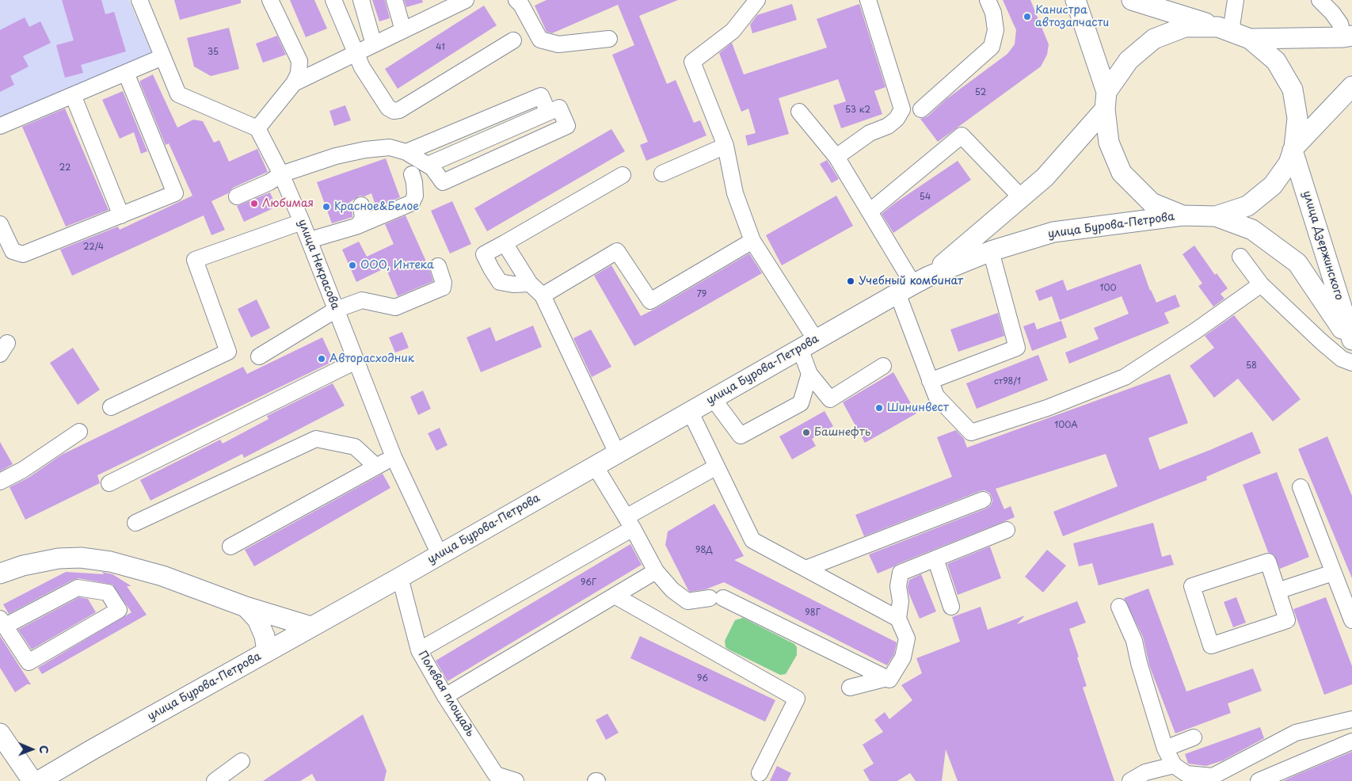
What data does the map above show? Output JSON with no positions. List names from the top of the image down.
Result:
{
  "streets": {
    "main road": ["улица Бурова-Петрова", "улица Дзержинского"],
    "street": ["улица Некрасова", "Полевая площадь"]
  },
  "crossings": [
    ["улица Бурова-Петрова", "улица Некрасова"],
    ["улица Бурова-Петрова", "Полевая площадь"]
  ],
  "places": [
    "Канистра автозапчасти",
    "Любимая",
    "Красное&Белое",
    "ООО, Интека",
    "Учебный комбинат",
    "Авторасходник",
    "Шининвест",
    "Башнефть"
  ],
  "house_numbers": [
    "41",
    "35",
    "52",
    "53 к2",
    "22",
    "54",
    "22/4",
    "100",
    "79",
    "58",
    "ст98/1",
    "100А",
    "98Д",
    "96Г",
    "98Г",
    "96"
  ],
  "north": "right"
}
